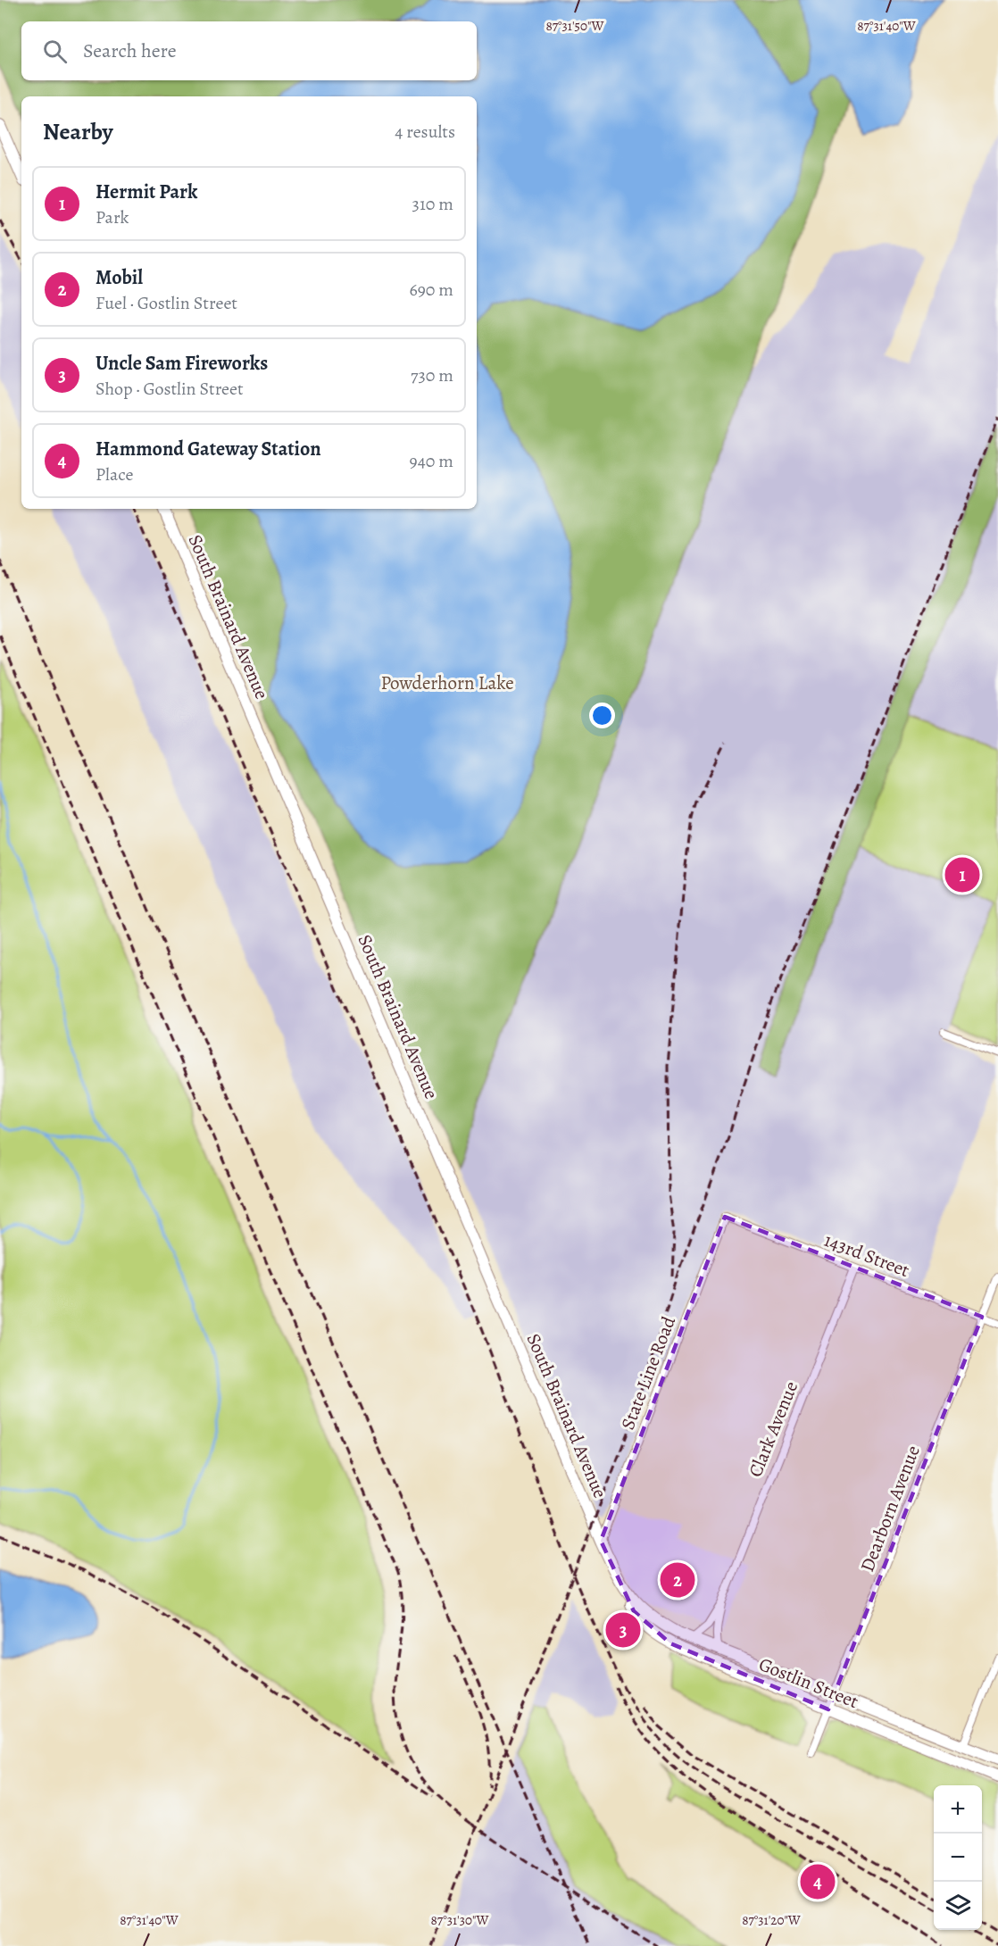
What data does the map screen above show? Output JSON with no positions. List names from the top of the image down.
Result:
{
  "streets": {
    "main road": ["South Brainard Avenue", "Gostlin Street"],
    "street": [
      "143rd Street",
      "State Line Road",
      "Clark Avenue",
      "Dearborn Avenue"
    ]
  },
  "crossings": [
    ["South Brainard Avenue", "State Line Road"],
    ["South Brainard Avenue", "Gostlin Street"],
    ["143rd Street", "State Line Road"],
    ["143rd Street", "Clark Avenue"],
    ["143rd Street", "Dearborn Avenue"],
    ["State Line Road", "Gostlin Street"],
    ["Clark Avenue", "Gostlin Street"],
    ["Dearborn Avenue", "Gostlin Street"]
  ],
  "parks": ["Powderhorn Lake"],
  "page": {
    "search": "Search here",
    "heading": ["Nearby", "4 results"],
    "list": [
      {
        "mark": "1",
        "name": "Hermit Park",
        "note": "Park",
        "value": "310 m"
      },
      {
        "mark": "2",
        "name": "Mobil",
        "note": "Fuel · Gostlin Street",
        "value": "690 m"
      },
      {
        "mark": "3",
        "name": "Uncle Sam Fireworks",
        "note": "Shop · Gostlin Street",
        "value": "730 m"
      },
      {
        "mark": "4",
        "name": "Hammond Gateway Station",
        "note": "Place",
        "value": "940 m"
      }
    ],
    "pins": [
      "1",
      "2",
      "3",
      "4"
    ],
    "map_buttons": ["+", "−"]
  },
  "coordinates": [
    "87°31'50\"W",
    "87°31'40\"W",
    "87°31'30\"W",
    "87°31'20\"W"
  ]
}
